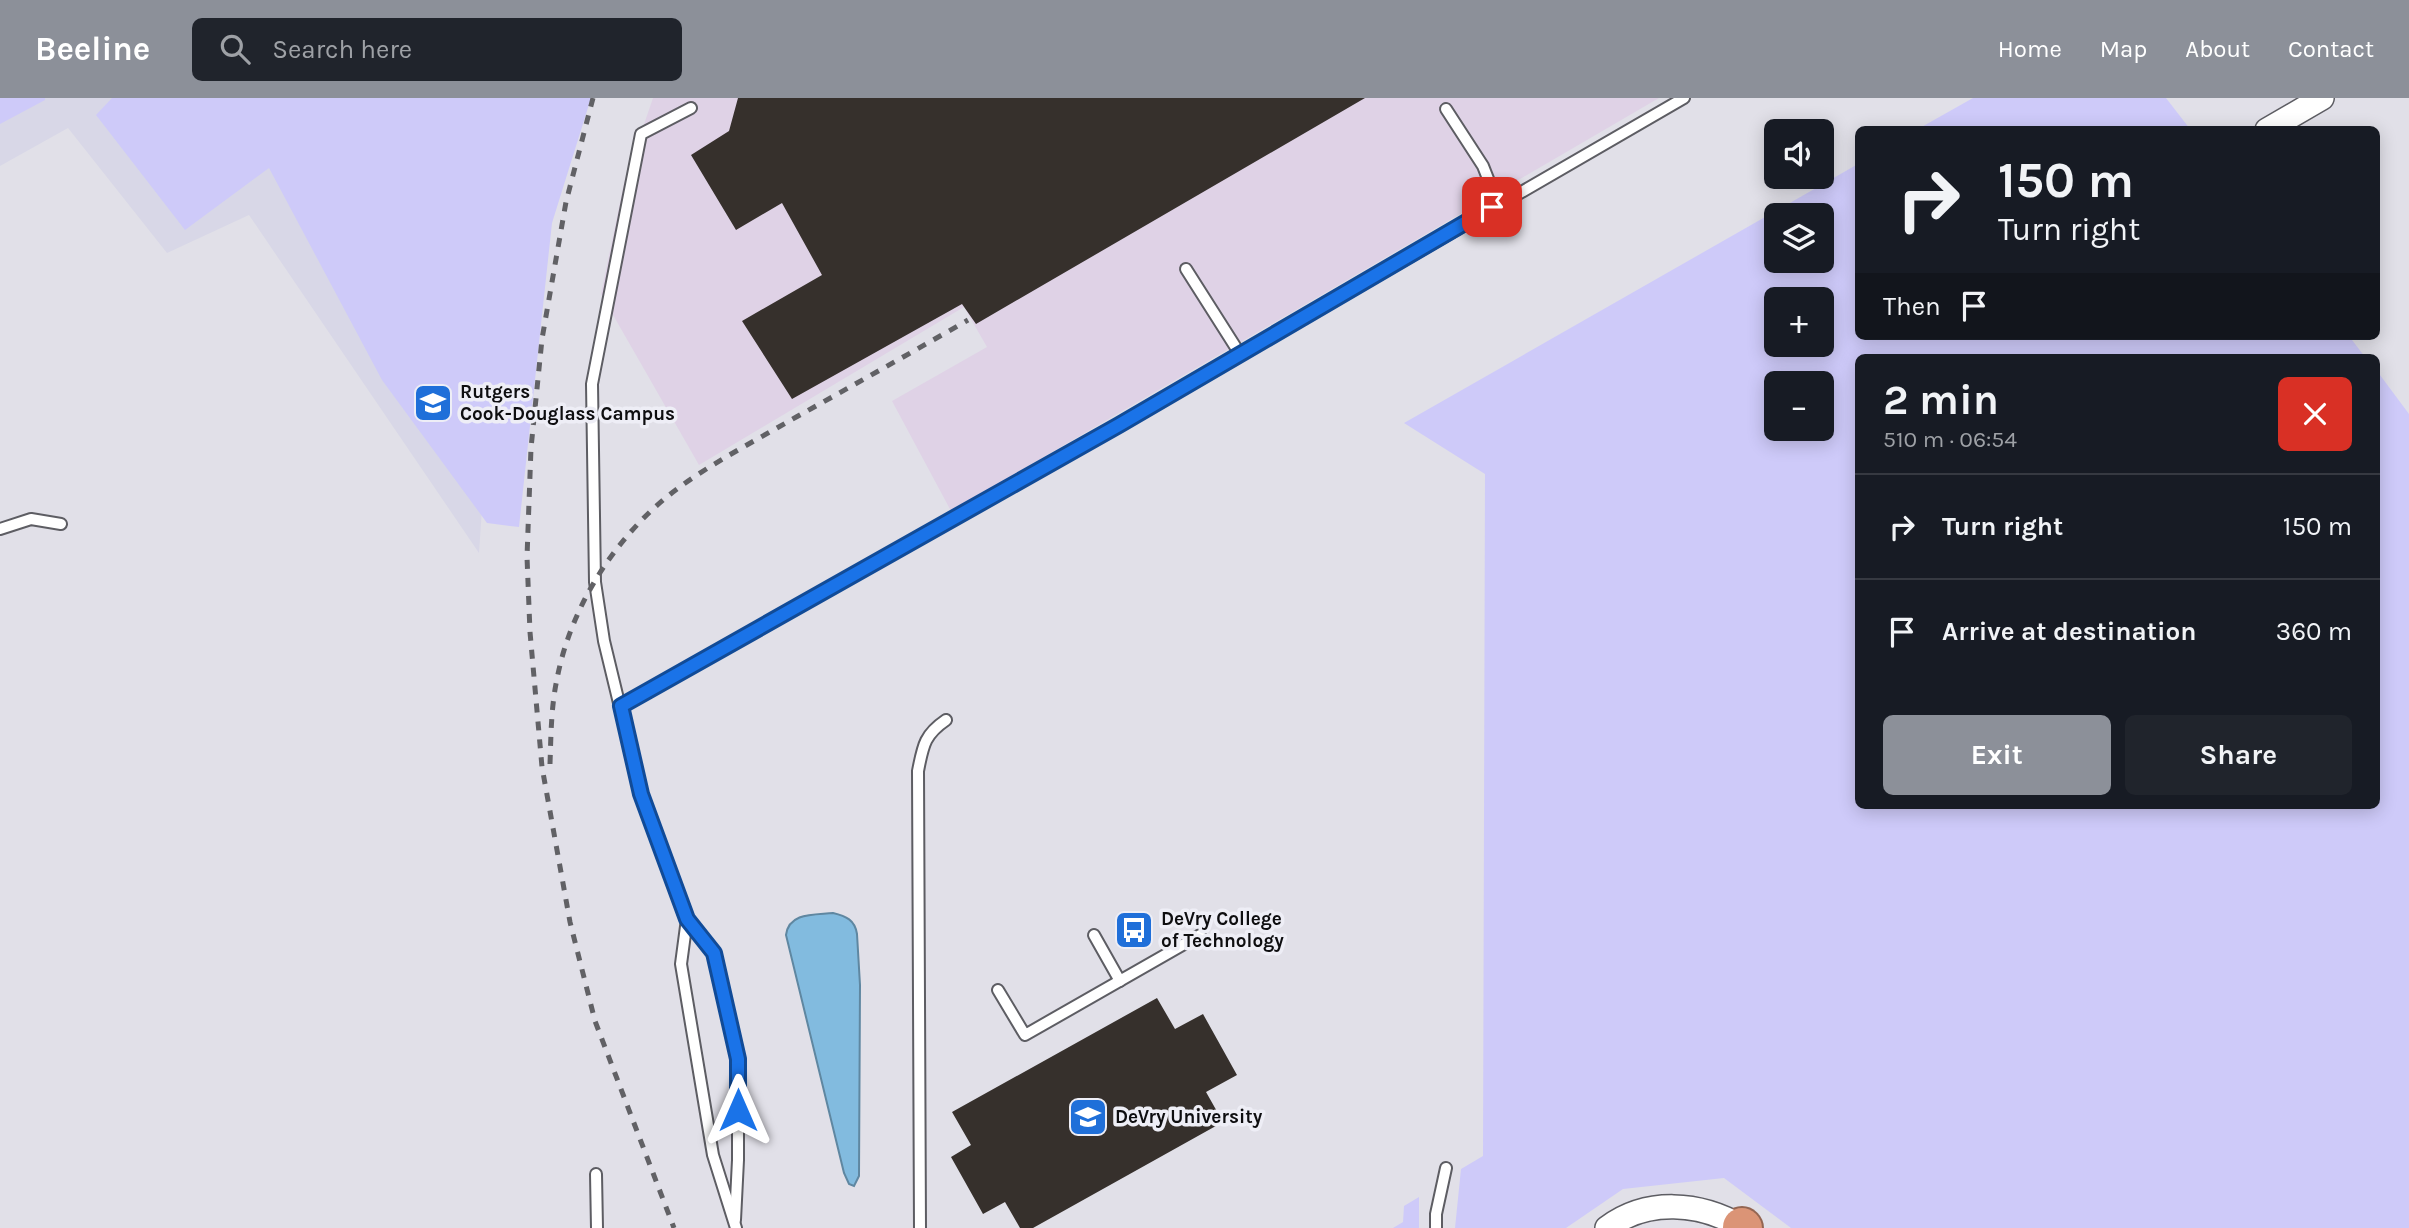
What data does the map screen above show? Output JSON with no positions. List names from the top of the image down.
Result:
{
  "places": {
    "school or university": ["Rutgers Cook-Douglass Campus", "DeVry University"],
    "bus stop": ["DeVry College of Technology"]
  },
  "page": {
    "header": "Beeline",
    "search": "Search here",
    "nav": [
      "Home",
      "Map",
      "About",
      "Contact"
    ],
    "map_buttons": ["+", "−"],
    "turn": ["150 m", "Turn right"],
    "then": "Then",
    "heading": ["2 min", "510 m · 06:54"],
    "list": [
      {
        "name": "Turn right",
        "value": "150 m"
      },
      {
        "name": "Arrive at destination",
        "value": "360 m"
      }
    ],
    "buttons": ["Exit", "Share"]
  }
}
